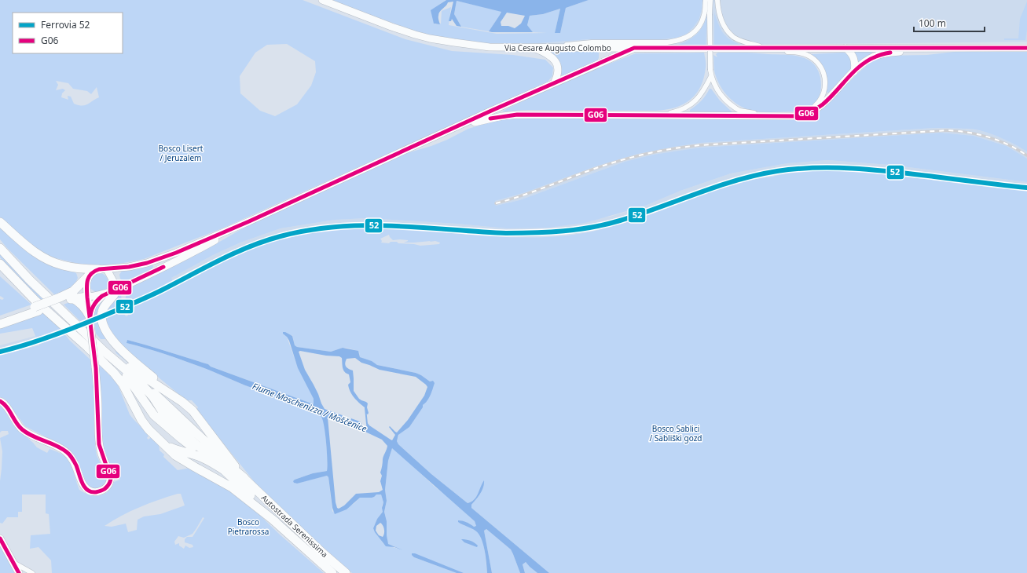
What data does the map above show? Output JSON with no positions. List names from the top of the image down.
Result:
{
  "streets": {
    "highway": ["Autostrada Serenissima"],
    "main road": ["Via Cesare Augusto Colombo"]
  },
  "water": ["Fiume Moschenizza / Moščenice"],
  "parks": ["Bosco Lisert / Jeruzalem", "Bosco Sablici / Sabliški gozd", "Bosco Pietrarossa"],
  "lines": ["transit line G06", "rail line 52"],
  "legend": ["Ferrovia 52", "G06"],
  "scale_bar": "100 m"
}
